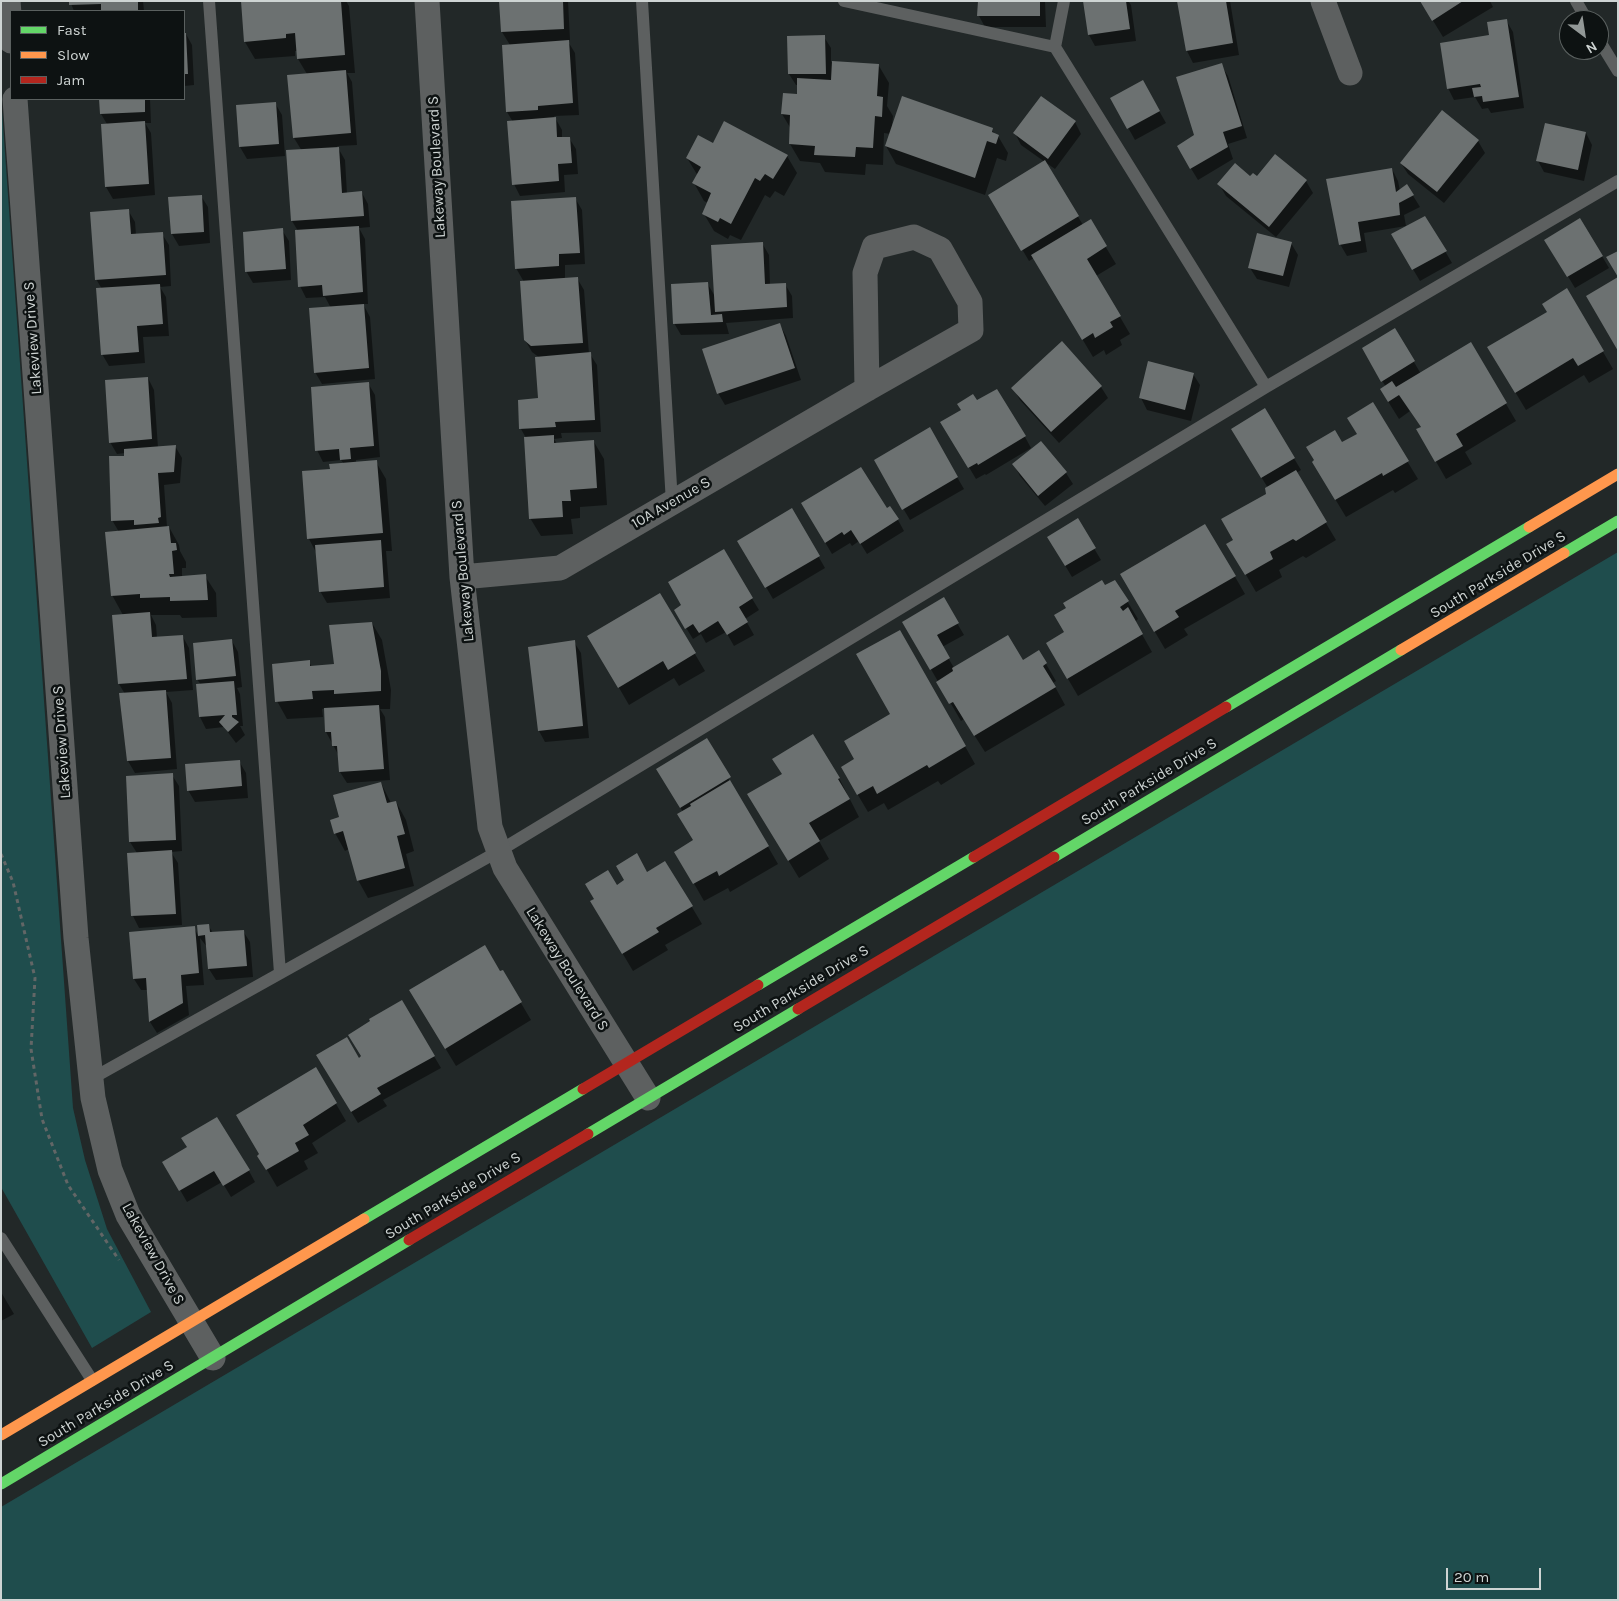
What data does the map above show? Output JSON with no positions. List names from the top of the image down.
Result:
{
  "streets": {
    "main road": ["South Parkside Drive S"],
    "street": ["Lakeway Boulevard S", "Lakeview Drive S", "10A Avenue S"]
  },
  "crossings": [
    ["Lakeway Boulevard S", "10A Avenue S"],
    ["Lakeway Boulevard S", "South Parkside Drive S"],
    ["Lakeview Drive S", "South Parkside Drive S"]
  ],
  "legend": ["Fast", "Slow", "Jam"],
  "scale_bar": "20 m",
  "north": "bottom right"
}
